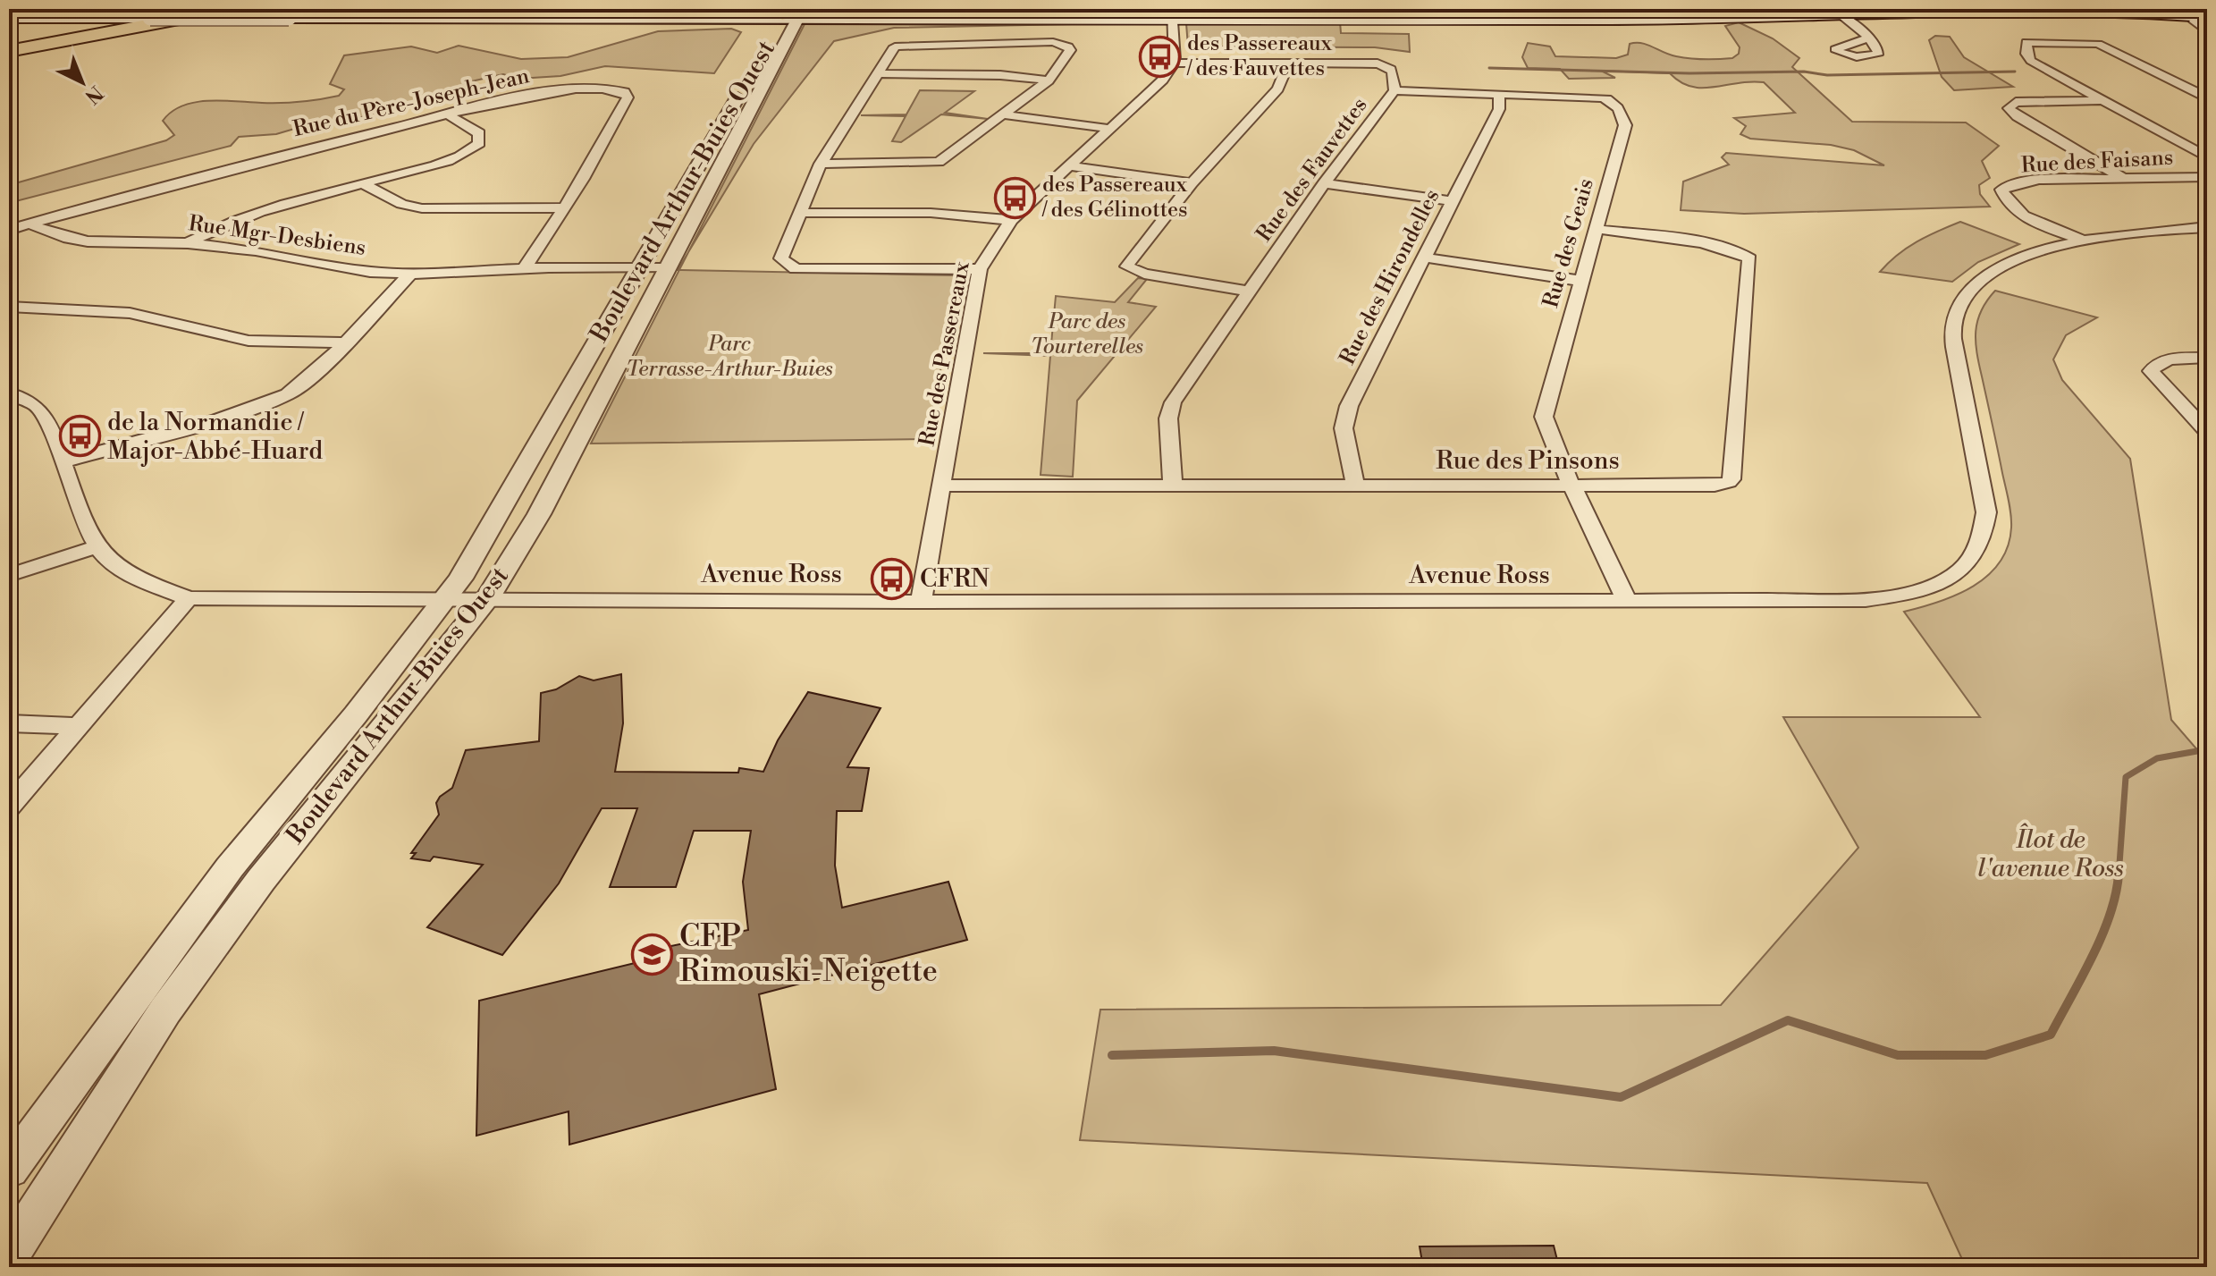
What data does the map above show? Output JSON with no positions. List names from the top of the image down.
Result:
{
  "streets": {
    "street": [
      "Rue du Père-Joseph-Jean",
      "Rue des Faisans",
      "Rue des Fauvettes",
      "Boulevard Arthur-Buies Ouest",
      "Rue Mgr-Desbiens",
      "Rue des Geais",
      "Rue des Hirondelles",
      "Rue des Passereaux",
      "Rue des Pinsons",
      "Avenue Ross"
    ]
  },
  "crossings": [
    ["Rue du Père-Joseph-Jean", "Rue Mgr-Desbiens"],
    ["Rue des Faisans", "Avenue Ross"],
    ["Rue des Fauvettes", "Rue des Geais"],
    ["Rue des Fauvettes", "Rue des Passereaux"],
    ["Rue des Fauvettes", "Rue des Pinsons"],
    ["Boulevard Arthur-Buies Ouest", "Rue Mgr-Desbiens"],
    ["Boulevard Arthur-Buies Ouest", "Avenue Ross"],
    ["Rue des Geais", "Rue des Hirondelles"],
    ["Rue des Geais", "Rue des Pinsons"],
    ["Rue des Geais", "Avenue Ross"],
    ["Rue des Hirondelles", "Rue des Pinsons"],
    ["Rue des Passereaux", "Rue des Pinsons"],
    ["Rue des Passereaux", "Avenue Ross"]
  ],
  "parks": ["Parc des Tourterelles", "Parc Terrasse-Arthur-Buies", "Îlot de l'avenue Ross"],
  "places": {
    "bus stop": [
      "des Passereaux / des Fauvettes",
      "des Passereaux / des Gélinottes",
      "de la Normandie / Major-Abbé-Huard",
      "CFRN"
    ],
    "school or university": ["CFP Rimouski-Neigette"]
  },
  "north": "bottom right"
}
